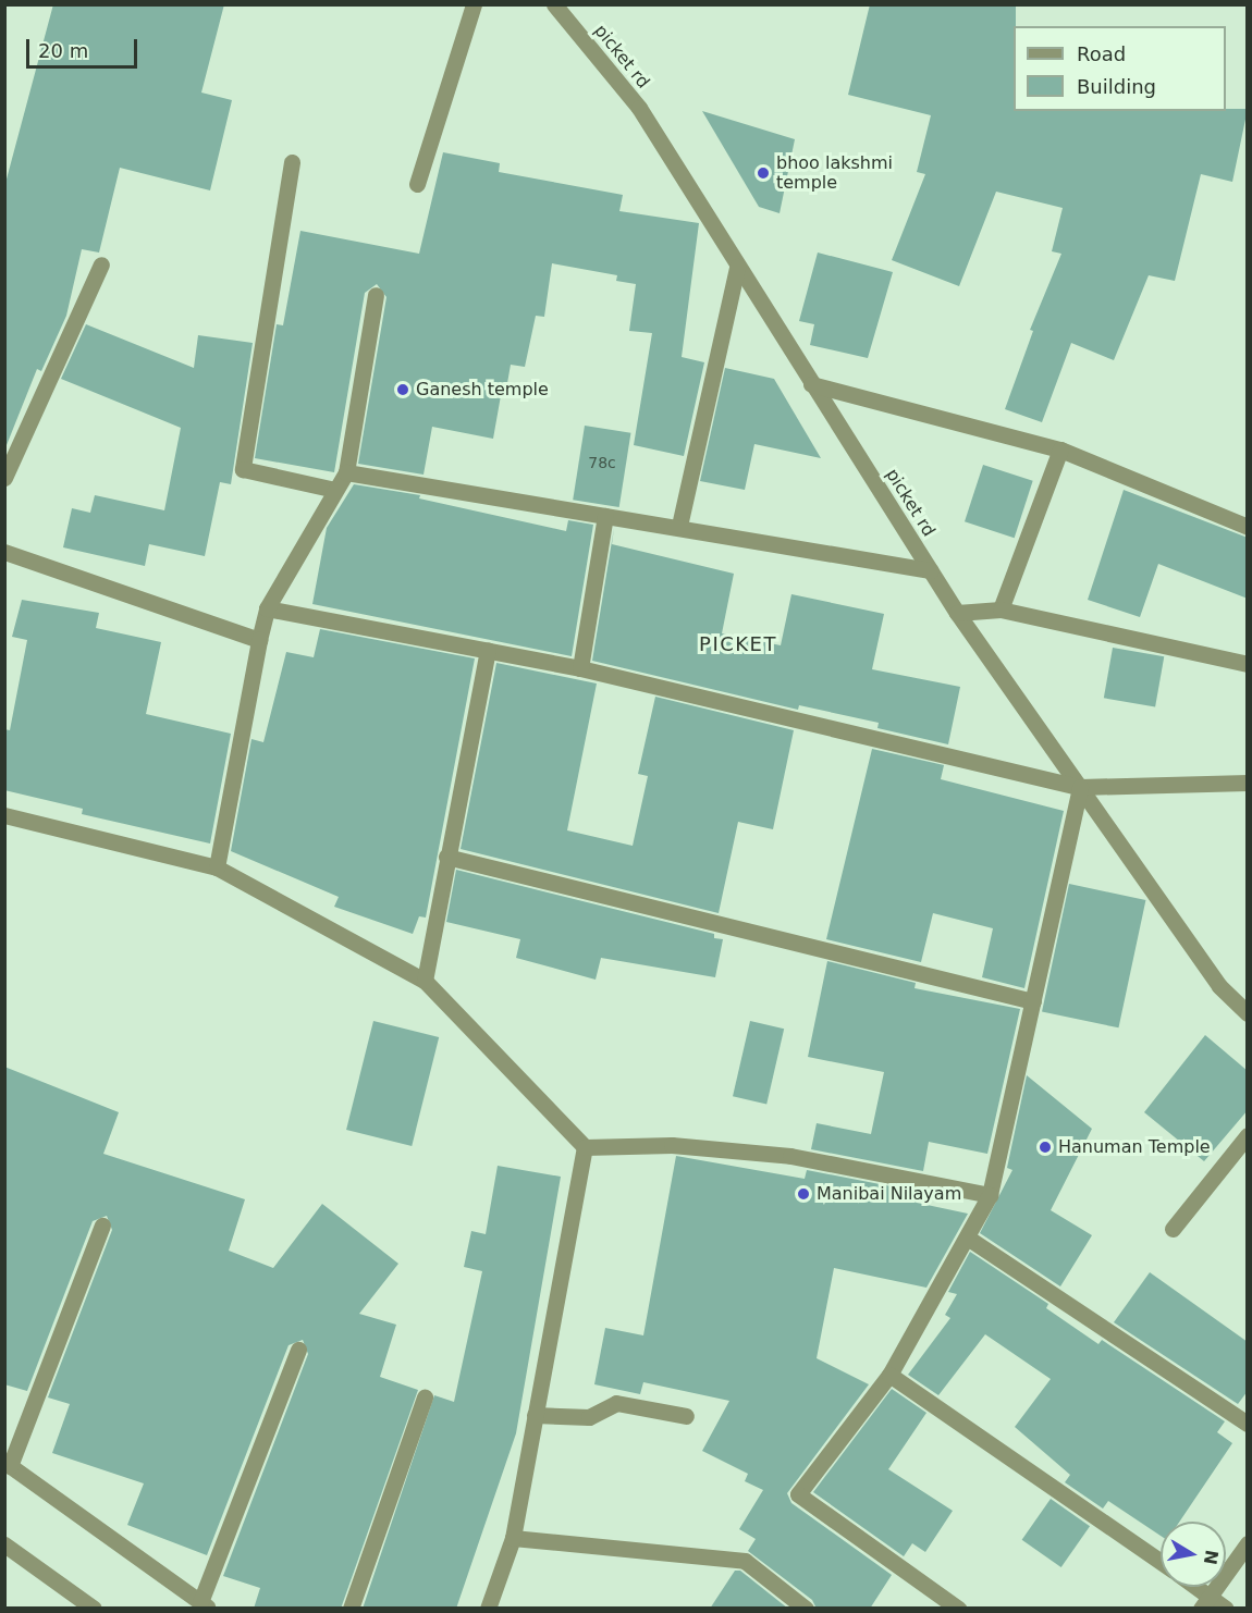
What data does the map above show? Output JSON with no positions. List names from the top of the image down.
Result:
{
  "streets": {
    "street": ["picket rd"]
  },
  "districts": ["PICKET"],
  "places": [
    "bhoo lakshmi temple",
    "Ganesh temple",
    "Hanuman Temple",
    "Manibai Nilayam"
  ],
  "house_numbers": ["78c"],
  "legend": ["Road", "Building"],
  "scale_bar": "20 m",
  "north": "right"
}
